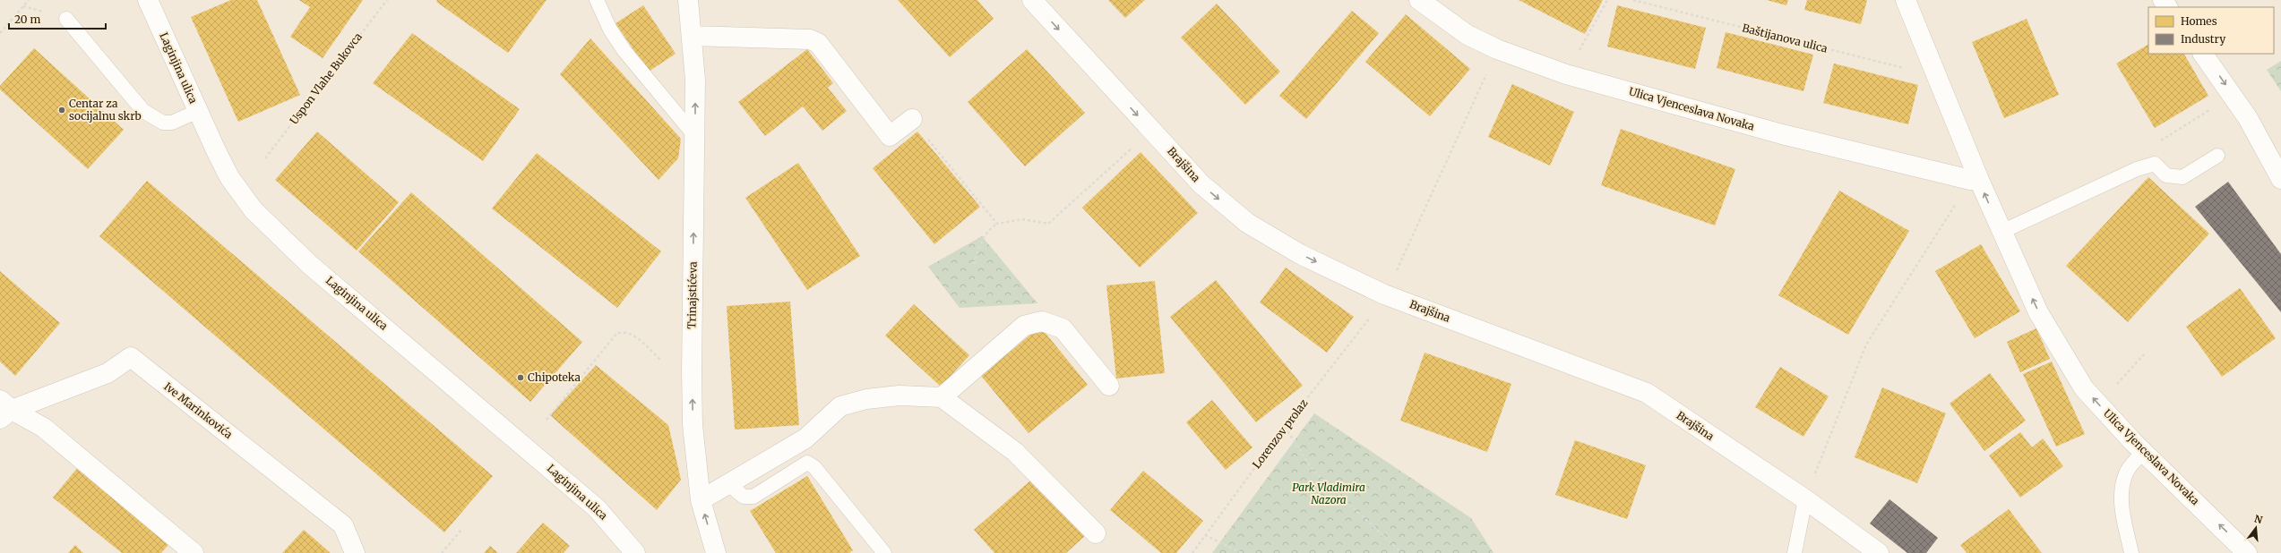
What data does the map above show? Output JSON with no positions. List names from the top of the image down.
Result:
{
  "streets": {
    "street": [
      "Laginjina ulica",
      "Ulica Vjenceslava Novaka",
      "Brajšina",
      "Trinajstićeva",
      "Ive Marinkovića"
    ],
    "path": ["Baštijanova ulica", "Uspon Vlahe Bukovca", "Lorenzov prolaz"]
  },
  "crossings": [
    ["Baštijanova ulica", "Ulica Vjenceslava Novaka"]
  ],
  "one_way": ["Ulica Vjenceslava Novaka", "Brajšina", "Trinajstićeva"],
  "parks": ["Park Vladimira Nazora"],
  "places": ["Centar za socijalnu skrb", "Chipoteka"],
  "legend": ["Homes", "Industry"],
  "scale_bar": "20 m",
  "north": "top"
}
